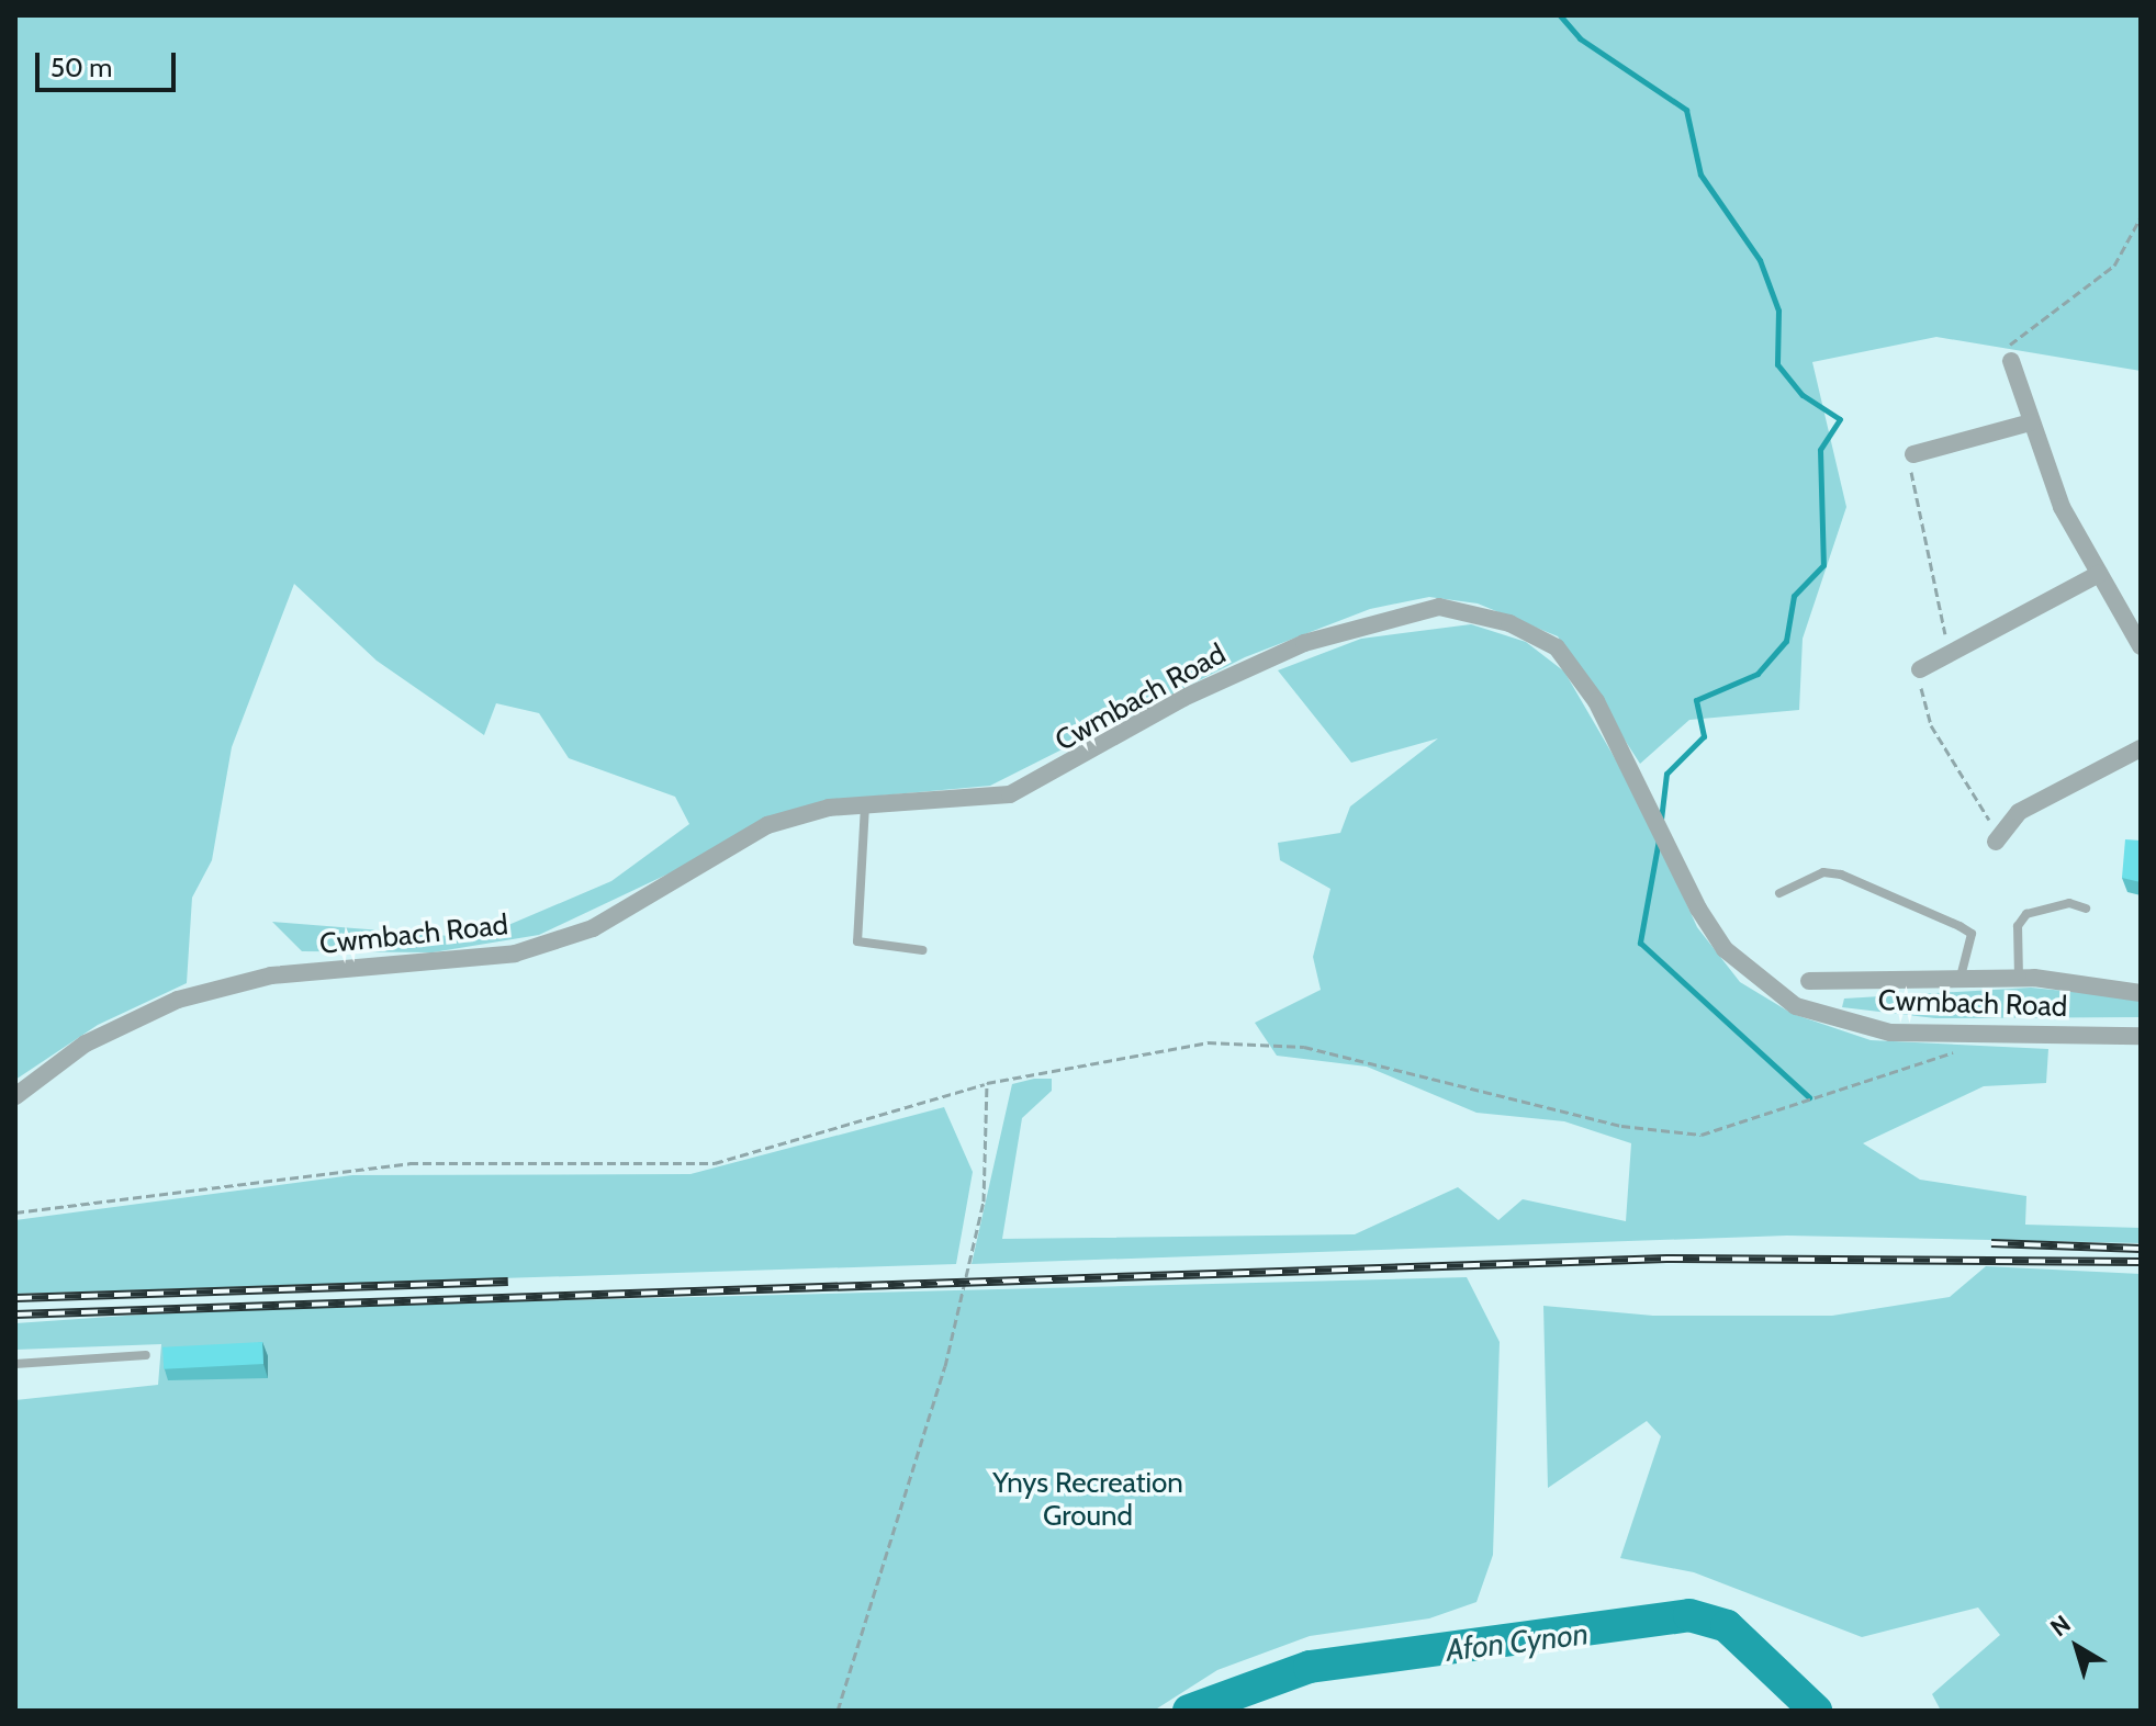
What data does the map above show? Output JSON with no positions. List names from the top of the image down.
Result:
{
  "streets": {
    "street": ["Cwmbach Road"]
  },
  "water": ["Afon Cynon"],
  "parks": ["Ynys Recreation Ground"],
  "scale_bar": "50 m",
  "north": "top left"
}
